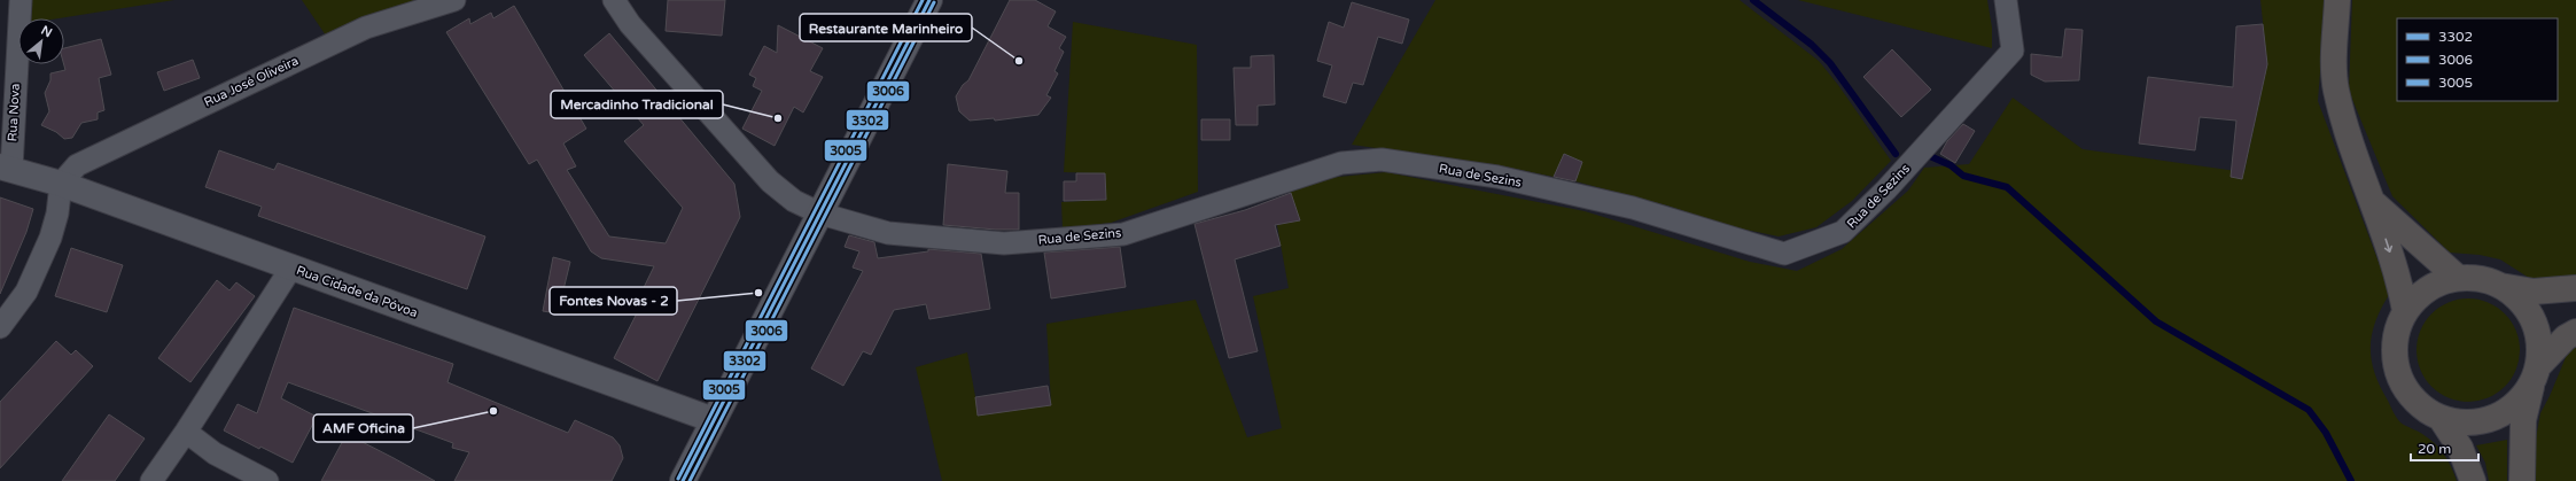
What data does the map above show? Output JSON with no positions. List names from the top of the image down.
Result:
{
  "streets": {
    "street": [
      "Rua José Oliveira",
      "Rua Nova",
      "Rua de Sezins",
      "Rua Cidade da Póvoa"
    ]
  },
  "crossings": [
    ["Rua José Oliveira", "Rua Cidade da Póvoa"],
    ["Rua Nova", "Rua Cidade da Póvoa"]
  ],
  "places": [
    "Restaurante Marinheiro",
    "Mercadinho Tradicional",
    "Fontes Novas - 2",
    "AMF Oficina"
  ],
  "lines": ["transit line 3302", "transit line 3005", "transit line 3006"],
  "legend": ["3302", "3006", "3005"],
  "scale_bar": "20 m",
  "north": "top right"
}
